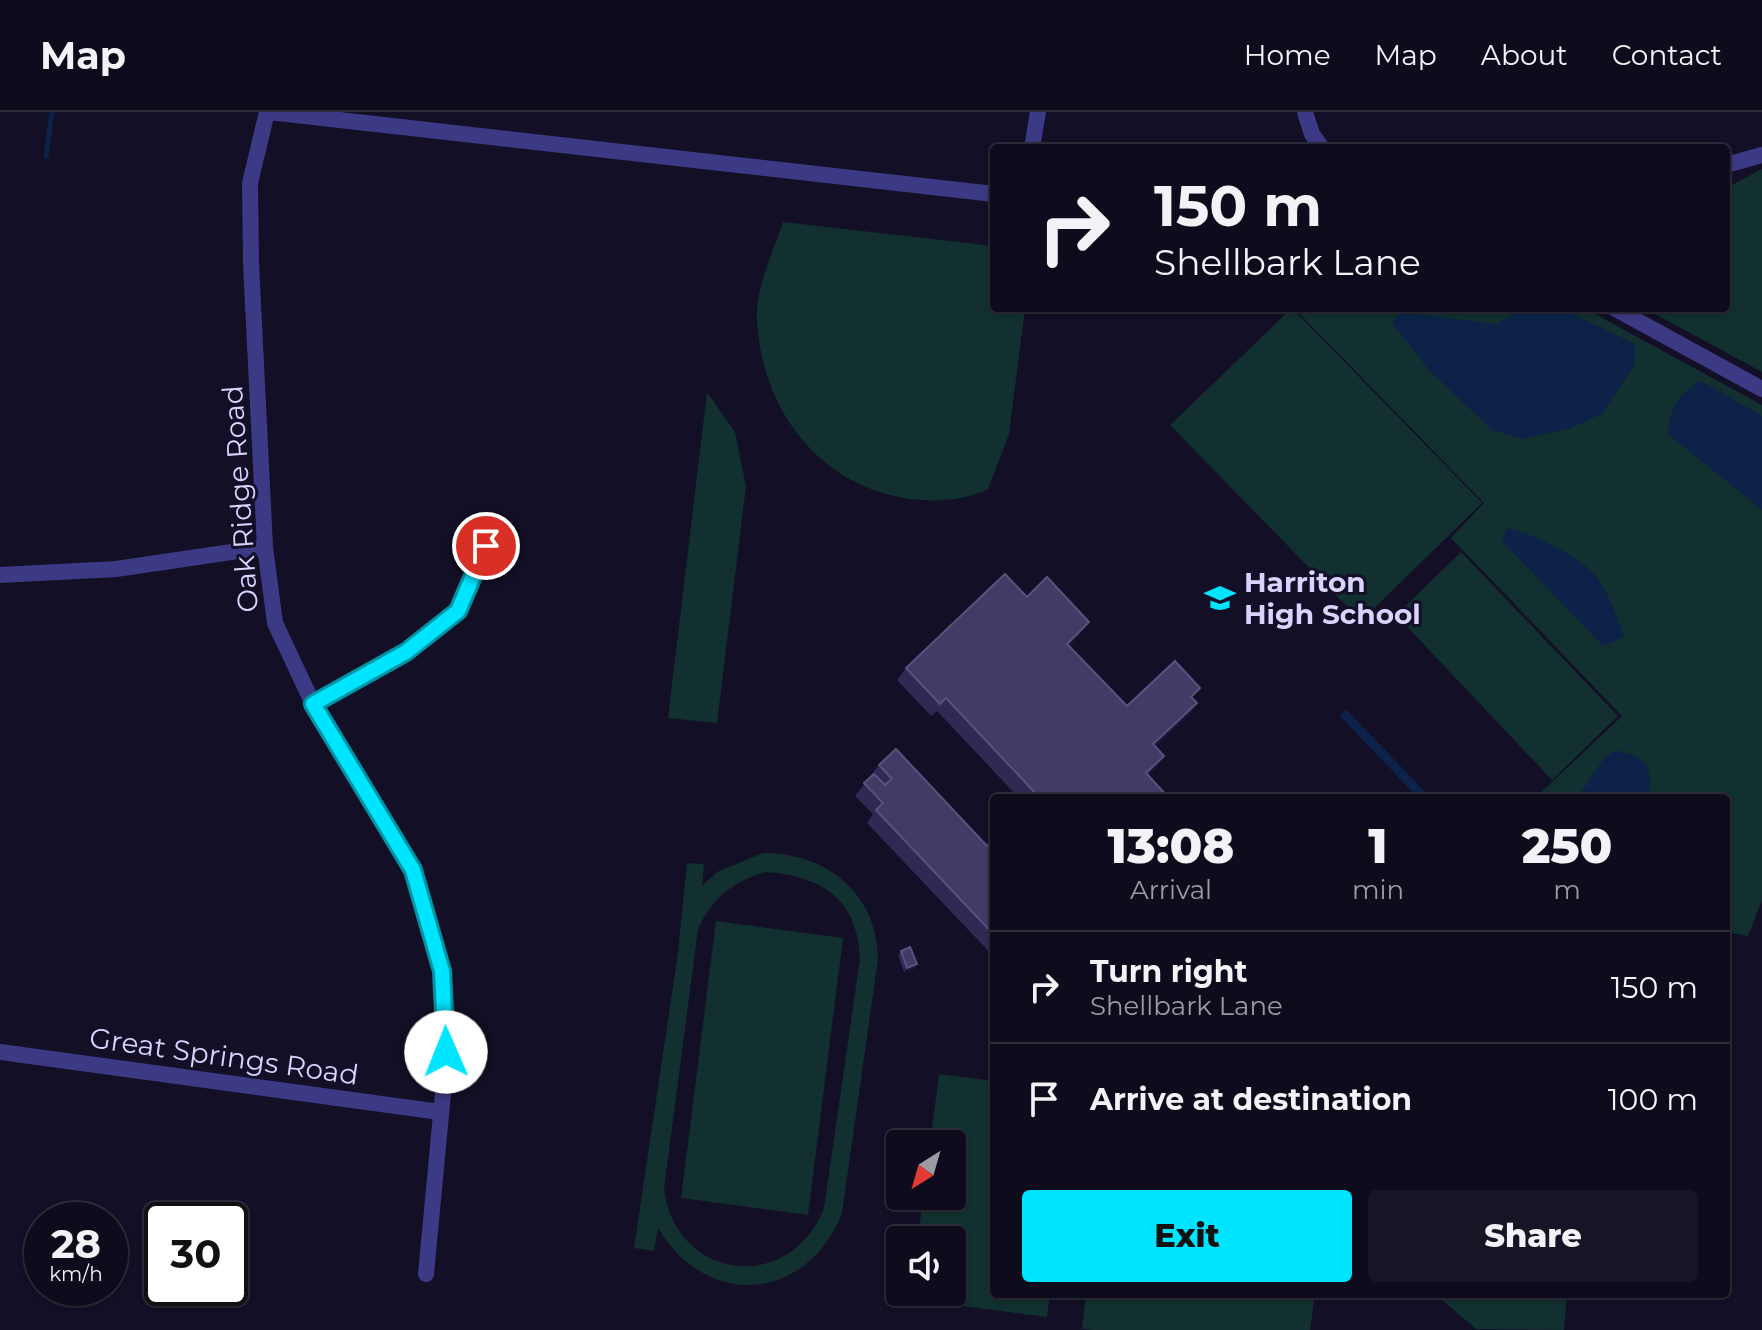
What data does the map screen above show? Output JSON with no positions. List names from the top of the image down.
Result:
{
  "streets": {
    "street": ["Oak Ridge Road", "Great Springs Road"]
  },
  "crossings": [
    ["Oak Ridge Road", "Great Springs Road"]
  ],
  "places": {
    "school or university": ["Harriton High School"]
  },
  "north": "bottom left",
  "page": {
    "header": "Map",
    "nav": [
      "Home",
      "Map",
      "About",
      "Contact"
    ],
    "turn": ["150 m", "Shellbark Lane"],
    "eta": [
      "13:08",
      "Arrival",
      "1",
      "min",
      "250",
      "m"
    ],
    "list": [
      {
        "name": "Turn right",
        "note": "Shellbark Lane",
        "value": "150 m"
      },
      {
        "name": "Arrive at destination",
        "value": "100 m"
      }
    ],
    "buttons": ["Exit", "Share"],
    "speed": "28 km/h",
    "limit": "30"
  }
}
